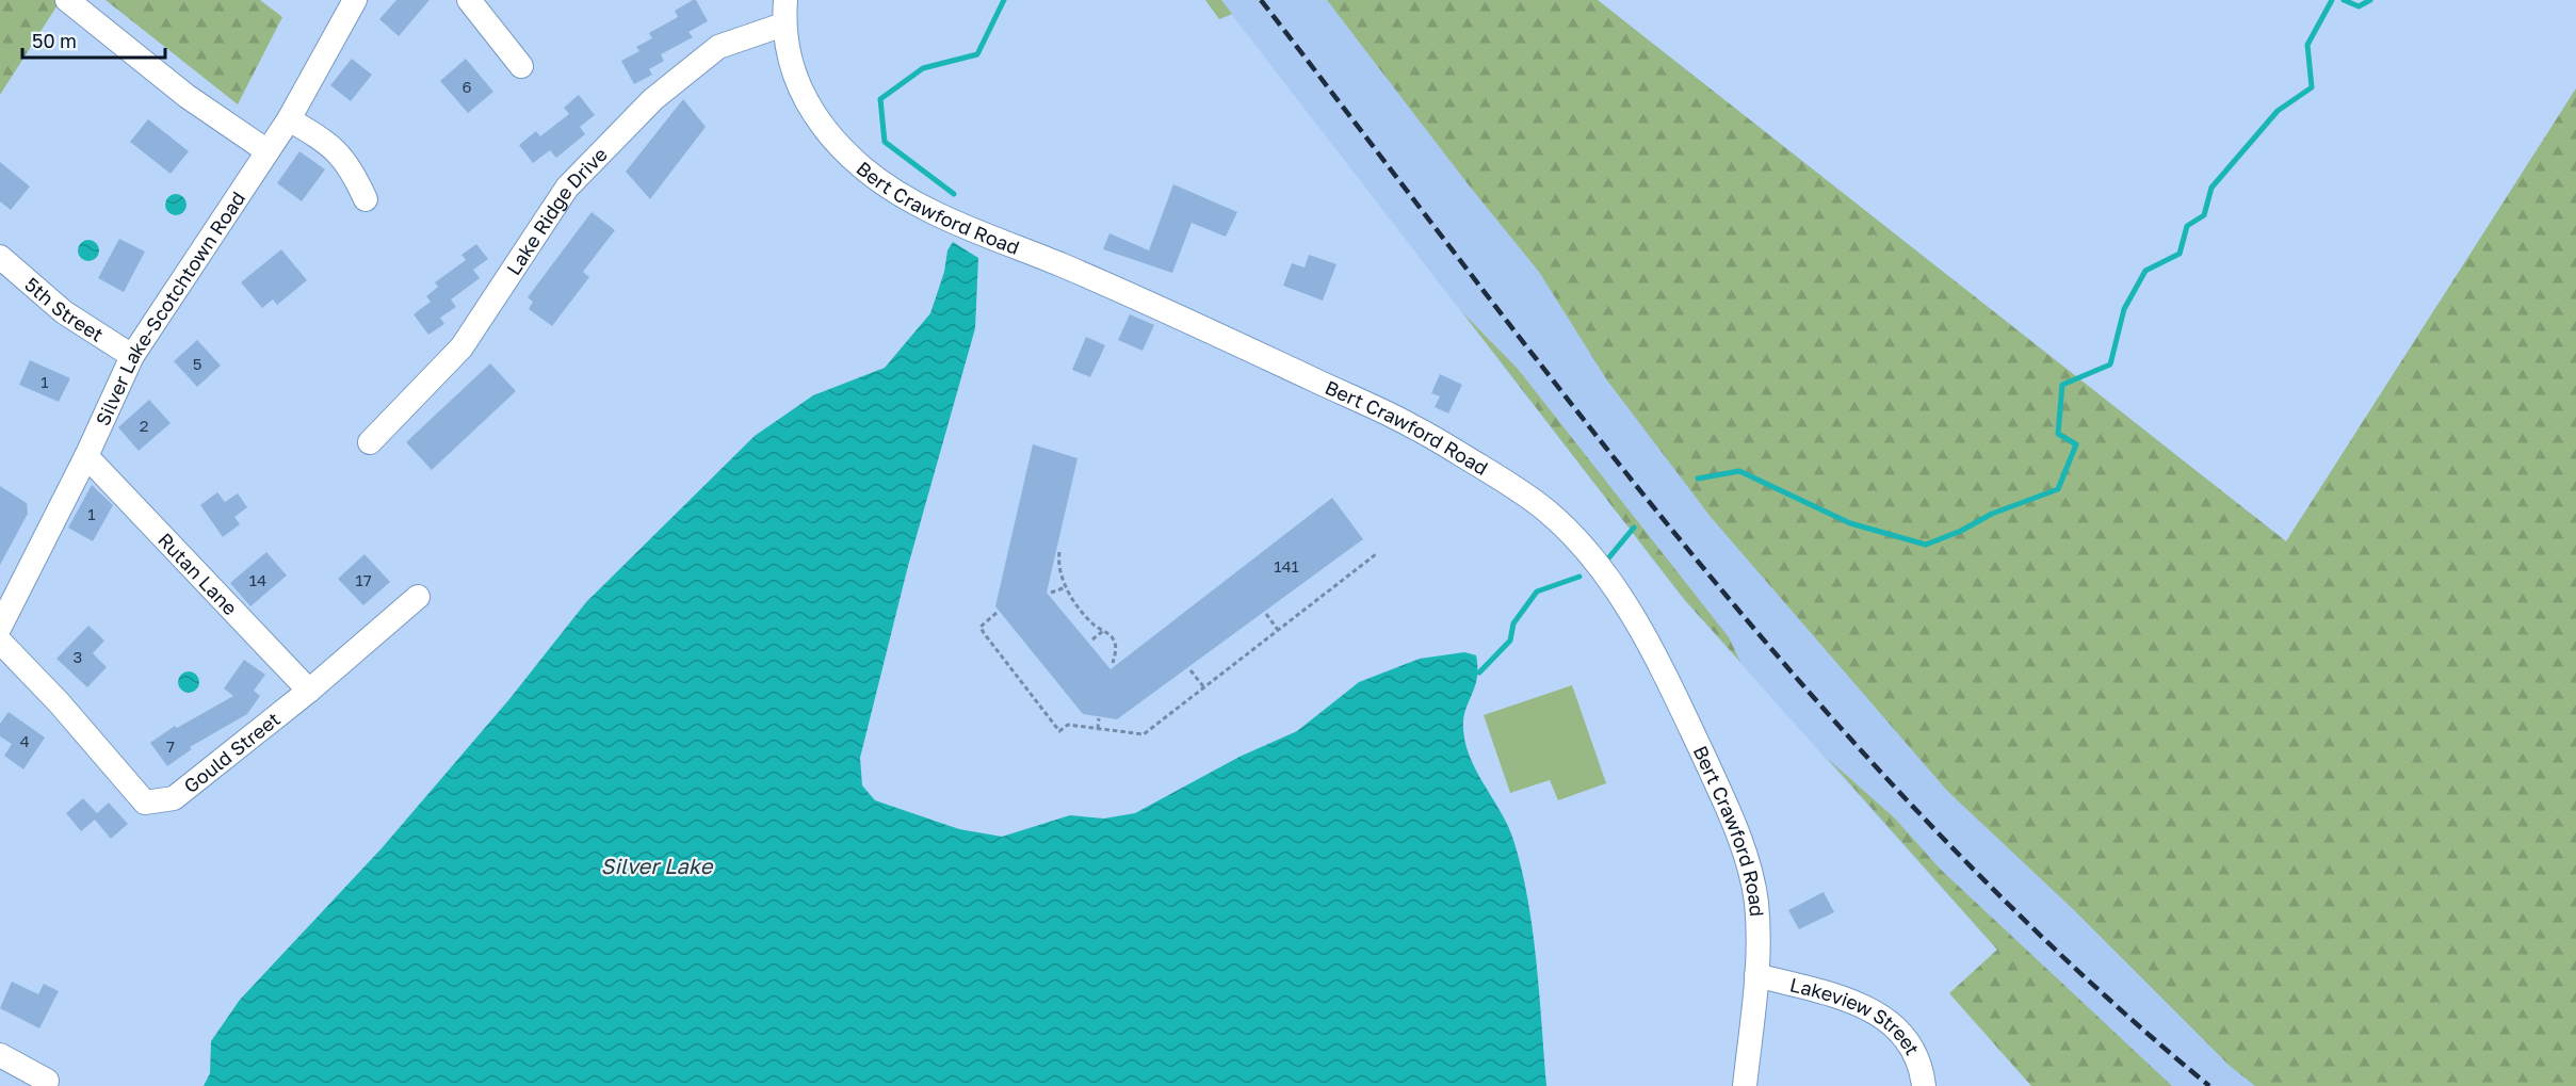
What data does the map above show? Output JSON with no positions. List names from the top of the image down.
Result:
{
  "streets": {
    "street": [
      "Bert Crawford Road",
      "Lake Ridge Drive",
      "5th Street",
      "Silver Lake-Scotchtown Road",
      "Rutan Lane",
      "Gould Street",
      "Lakeview Street"
    ]
  },
  "crossings": [
    ["Bert Crawford Road", "Lake Ridge Drive"],
    ["Bert Crawford Road", "Lakeview Street"],
    ["5th Street", "Silver Lake-Scotchtown Road"],
    ["Silver Lake-Scotchtown Road", "Rutan Lane"],
    ["Rutan Lane", "Gould Street"]
  ],
  "water": ["Silver Lake"],
  "house_numbers": [
    "6",
    "5",
    "1",
    "2",
    "1",
    "141",
    "14",
    "17",
    "3",
    "4",
    "7"
  ],
  "scale_bar": "50 m"
}
